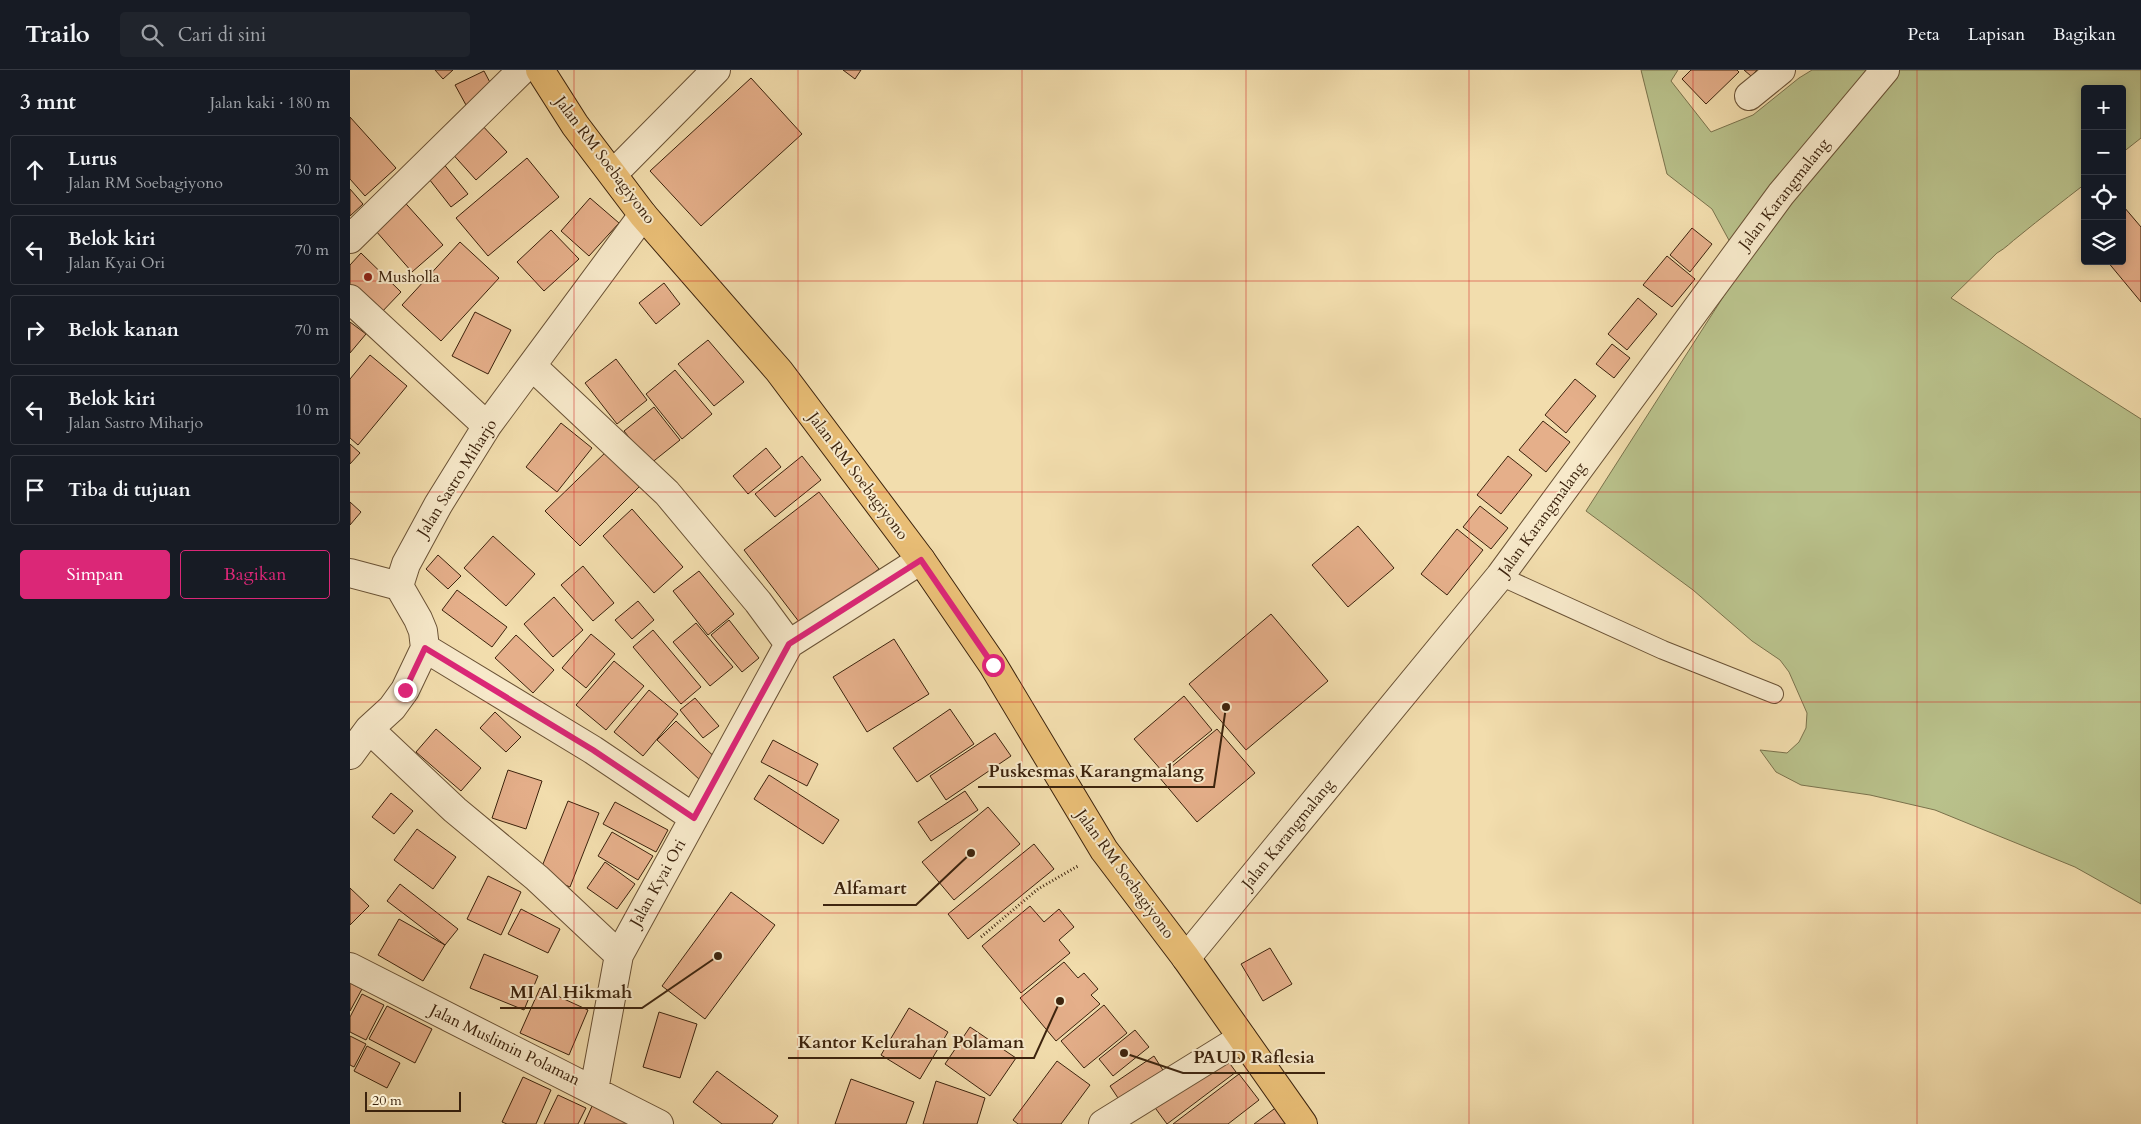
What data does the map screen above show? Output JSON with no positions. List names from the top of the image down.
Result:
{
  "streets": {
    "main road": ["Jalan RM Soebagiyono"],
    "street": [
      "Jalan Karangmalang",
      "Jalan Sastro Miharjo",
      "Jalan Kyai Ori",
      "Jalan Muslimin Polaman"
    ]
  },
  "crossings": [
    ["Jalan RM Soebagiyono", "Jalan Karangmalang"],
    ["Jalan RM Soebagiyono", "Jalan Sastro Miharjo"],
    ["Jalan RM Soebagiyono", "Jalan Kyai Ori"],
    ["Jalan Kyai Ori", "Jalan Muslimin Polaman"]
  ],
  "places": [
    "Musholla",
    "Puskesmas Karangmalang",
    "Alfamart",
    "MI Al Hikmah",
    "Kantor Kelurahan Polaman",
    "PAUD Raflesia"
  ],
  "scale_bar": "20 m",
  "page": {
    "header": "Trailo",
    "search": "Cari di sini",
    "nav": ["Peta", "Lapisan", "Bagikan"],
    "heading": ["3 mnt", "Jalan kaki · 180 m"],
    "map_buttons": ["+", "−"],
    "list": [
      ["Lurus", "Jalan RM Soebagiyono", "30 m"],
      ["Belok kiri", "Jalan Kyai Ori", "70 m"],
      ["Belok kanan", "70 m"],
      ["Belok kiri", "Jalan Sastro Miharjo", "10 m"],
      "Tiba di tujuan"
    ],
    "buttons": ["Simpan", "Bagikan"],
    "scale": "20 m"
  }
}
